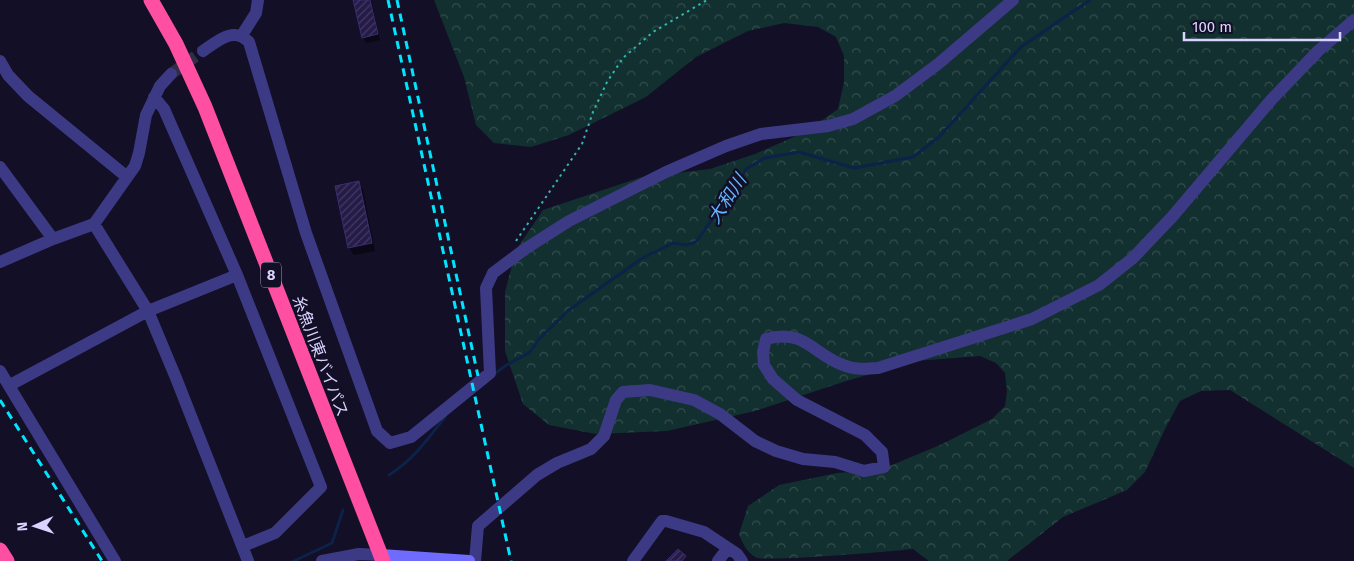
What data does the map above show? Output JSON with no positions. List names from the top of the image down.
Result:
{
  "streets": {
    "highway": ["8", "糸魚川東バイパス"]
  },
  "water": ["大和川"],
  "scale_bar": "100 m",
  "north": "left"
}
